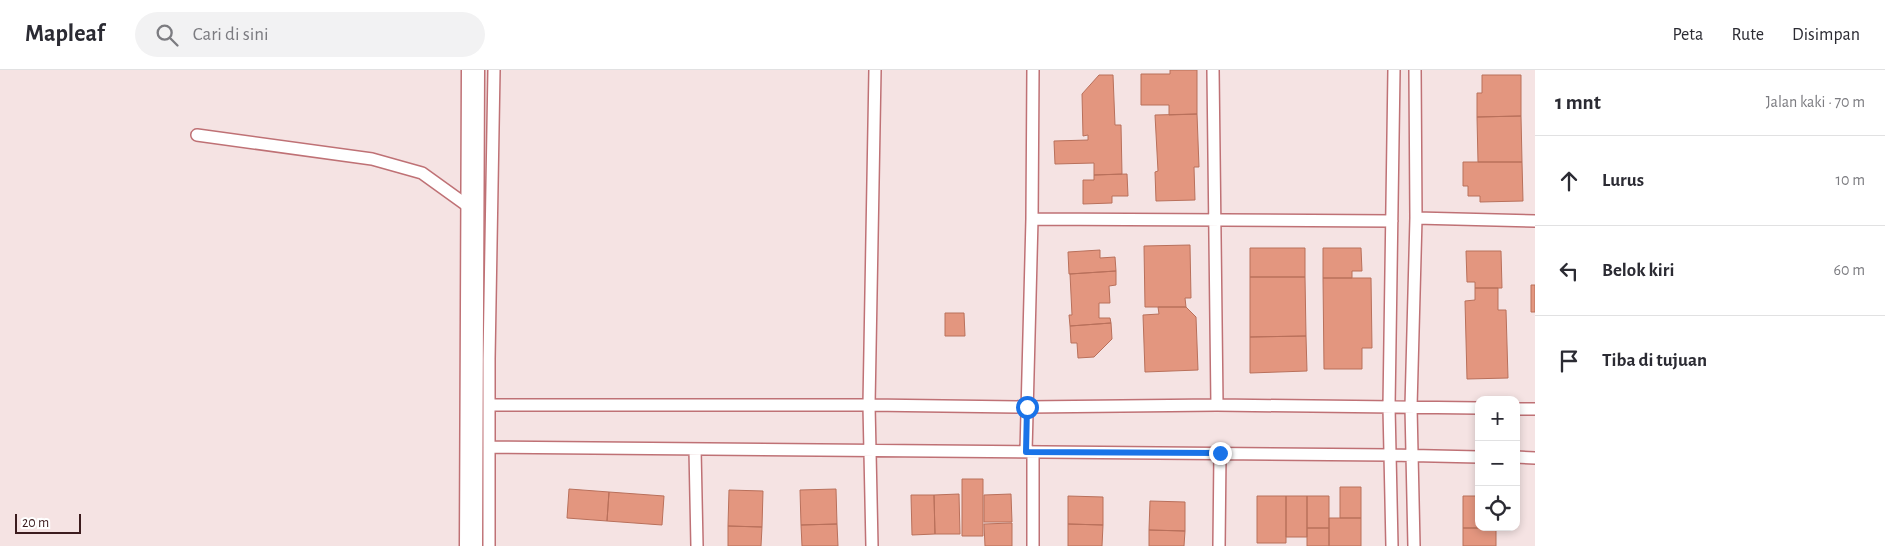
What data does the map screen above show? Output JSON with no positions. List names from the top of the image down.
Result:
{
  "scale_bar": "20 m",
  "page": {
    "header": "Mapleaf",
    "search": "Cari di sini",
    "nav": ["Peta", "Rute", "Disimpan"],
    "heading": ["1 mnt", "Jalan kaki · 70 m"],
    "list": [
      ["Lurus", "10 m"],
      ["Belok kiri", "60 m"],
      "Tiba di tujuan"
    ],
    "map_buttons": ["+", "−"],
    "scale": "20 m"
  }
}
